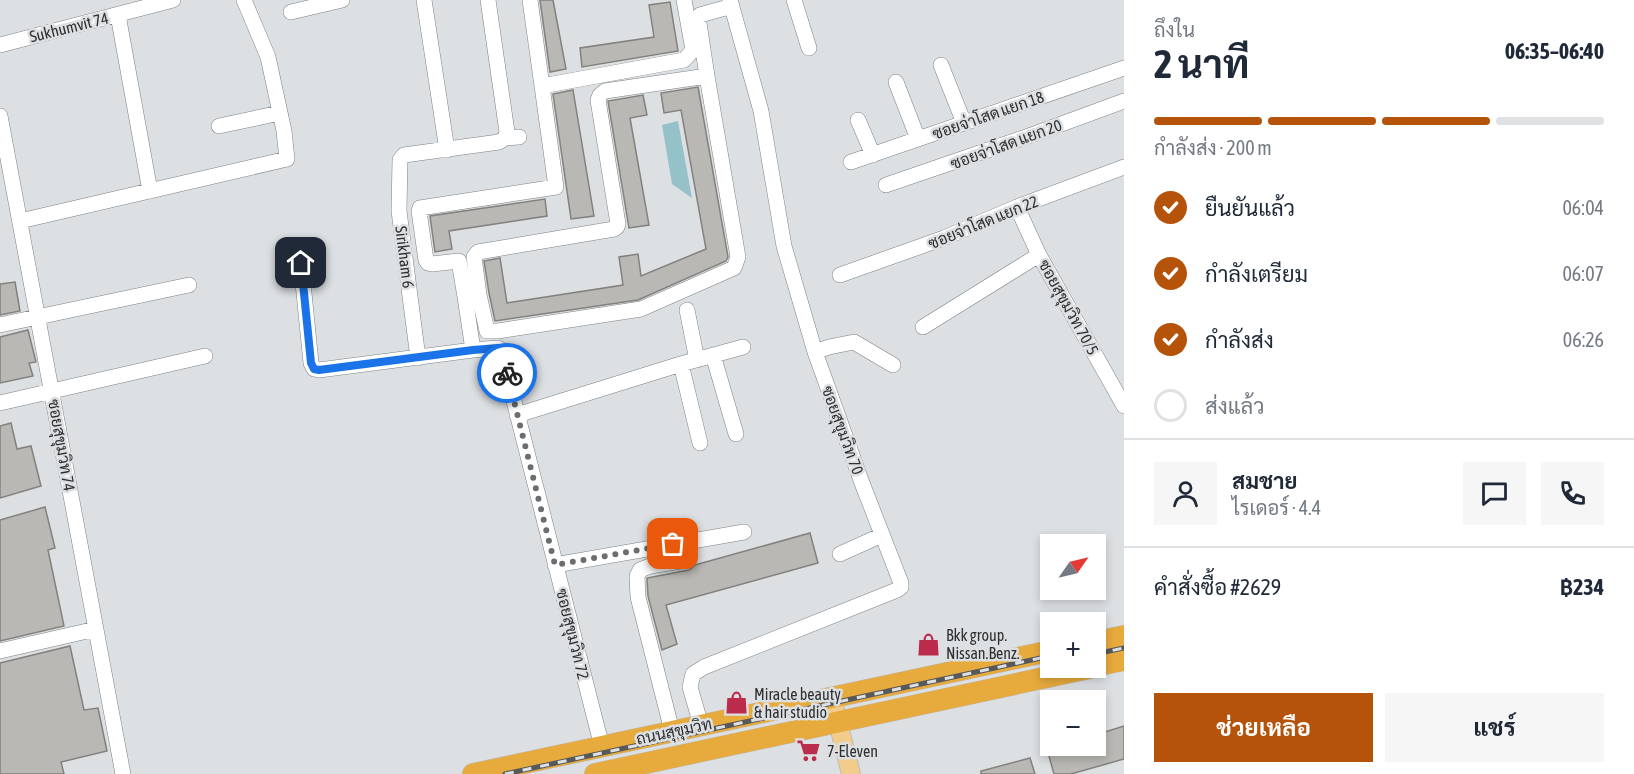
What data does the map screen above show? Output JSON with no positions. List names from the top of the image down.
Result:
{
  "streets": {
    "highway": ["ถนนสุขุมวิท"],
    "street": [
      "Sukhumvit 74",
      "ซอยจ่าโสด แยก 18",
      "ซอยจ่าโสด แยก 20",
      "ซอยจ่าโสด แยก 22",
      "Sirikham 6",
      "ซอยสุขุมวิท 70/5",
      "ซอยสุขุมวิท 70",
      "ซอยสุขุมวิท 74",
      "ซอยสุขุมวิท 72"
    ]
  },
  "crossings": [
    ["ซอยจ่าโสด แยก 22", "ซอยสุขุมวิท 70/5"],
    ["ซอยสุขุมวิท 70", "ถนนสุขุมวิท"],
    ["ซอยสุขุมวิท 72", "ถนนสุขุมวิท"]
  ],
  "places": {
    "shop": ["Bkk group. Nissan.Benz.", "Miracle beauty & hair studio"],
    "supermarket": ["7-Eleven"]
  },
  "north": "top right",
  "page": {
    "heading": ["2 นาที", "ถึงใน", "06:35–06:40"],
    "panel": [
      "สมชาย",
      "ไรเดอร์ · 4.4",
      "คำสั่งซื้อ #2629",
      "฿234"
    ],
    "bar": "กำลังส่ง · 200 m",
    "list": [
      ["ยืนยันแล้ว", "06:04"],
      ["กำลังเตรียม", "06:07"],
      ["กำลังส่ง", "06:26"],
      "ส่งแล้ว"
    ],
    "map_buttons": ["+", "−"],
    "buttons": ["ช่วยเหลือ", "แชร์"]
  }
}
